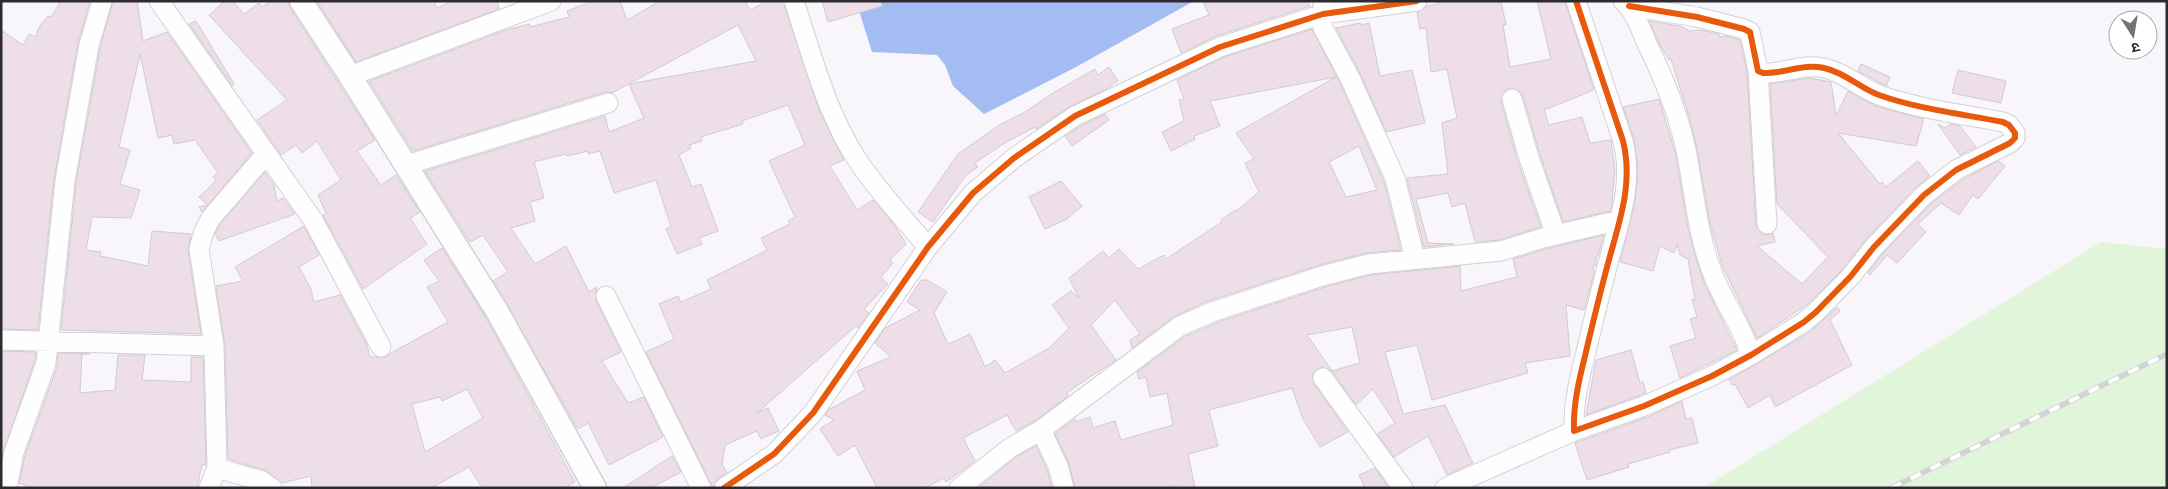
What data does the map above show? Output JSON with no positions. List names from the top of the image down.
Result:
{
  "north": "bottom"
}
